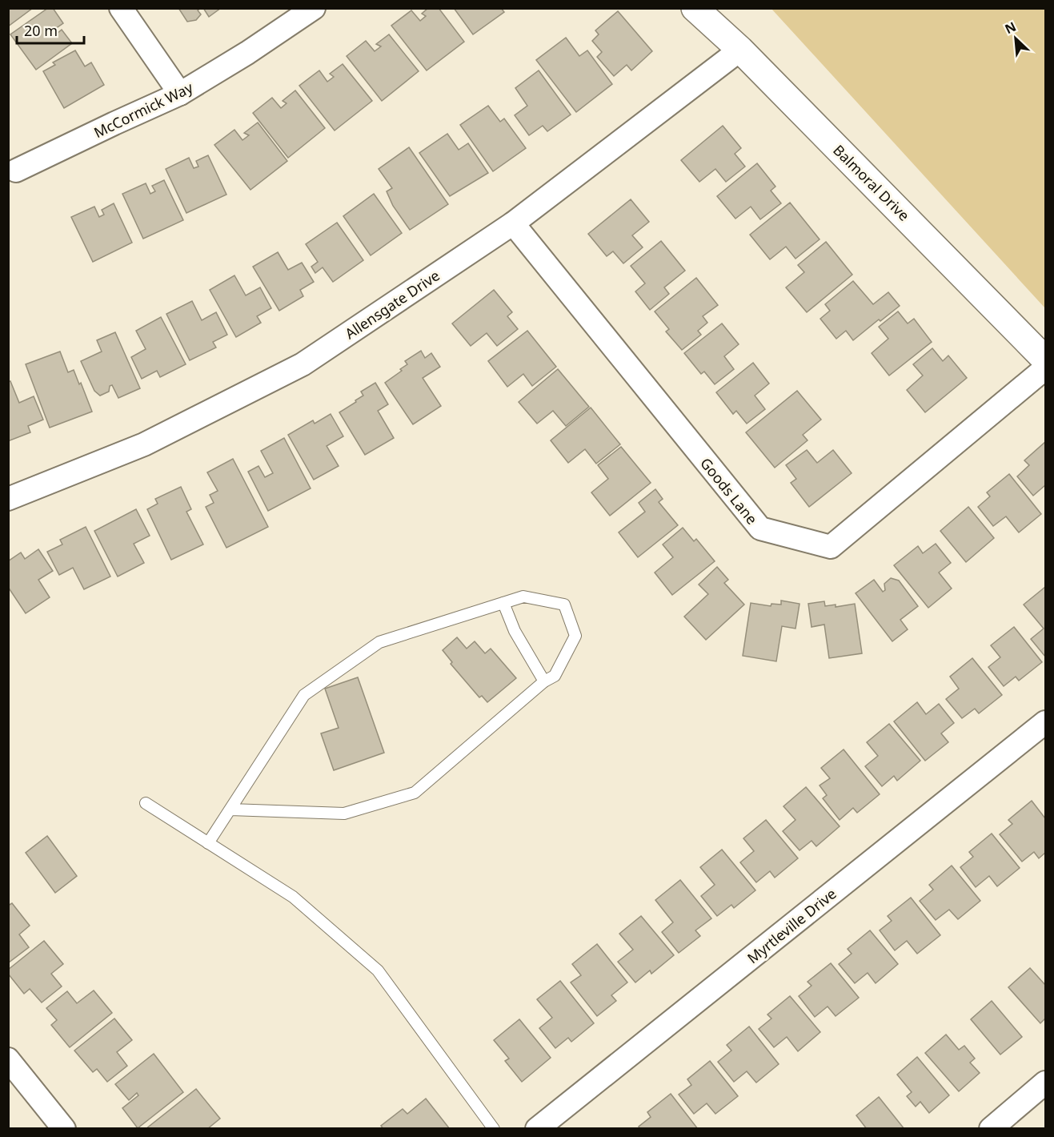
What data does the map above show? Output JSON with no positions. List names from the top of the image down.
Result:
{
  "streets": {
    "street": [
      "McCormick Way",
      "Balmoral Drive",
      "Allensgate Drive",
      "Goods Lane",
      "Myrtleville Drive"
    ]
  },
  "crossings": [
    ["Balmoral Drive", "Allensgate Drive"],
    ["Allensgate Drive", "Goods Lane"]
  ],
  "scale_bar": "20 m",
  "north": "top left"
}
